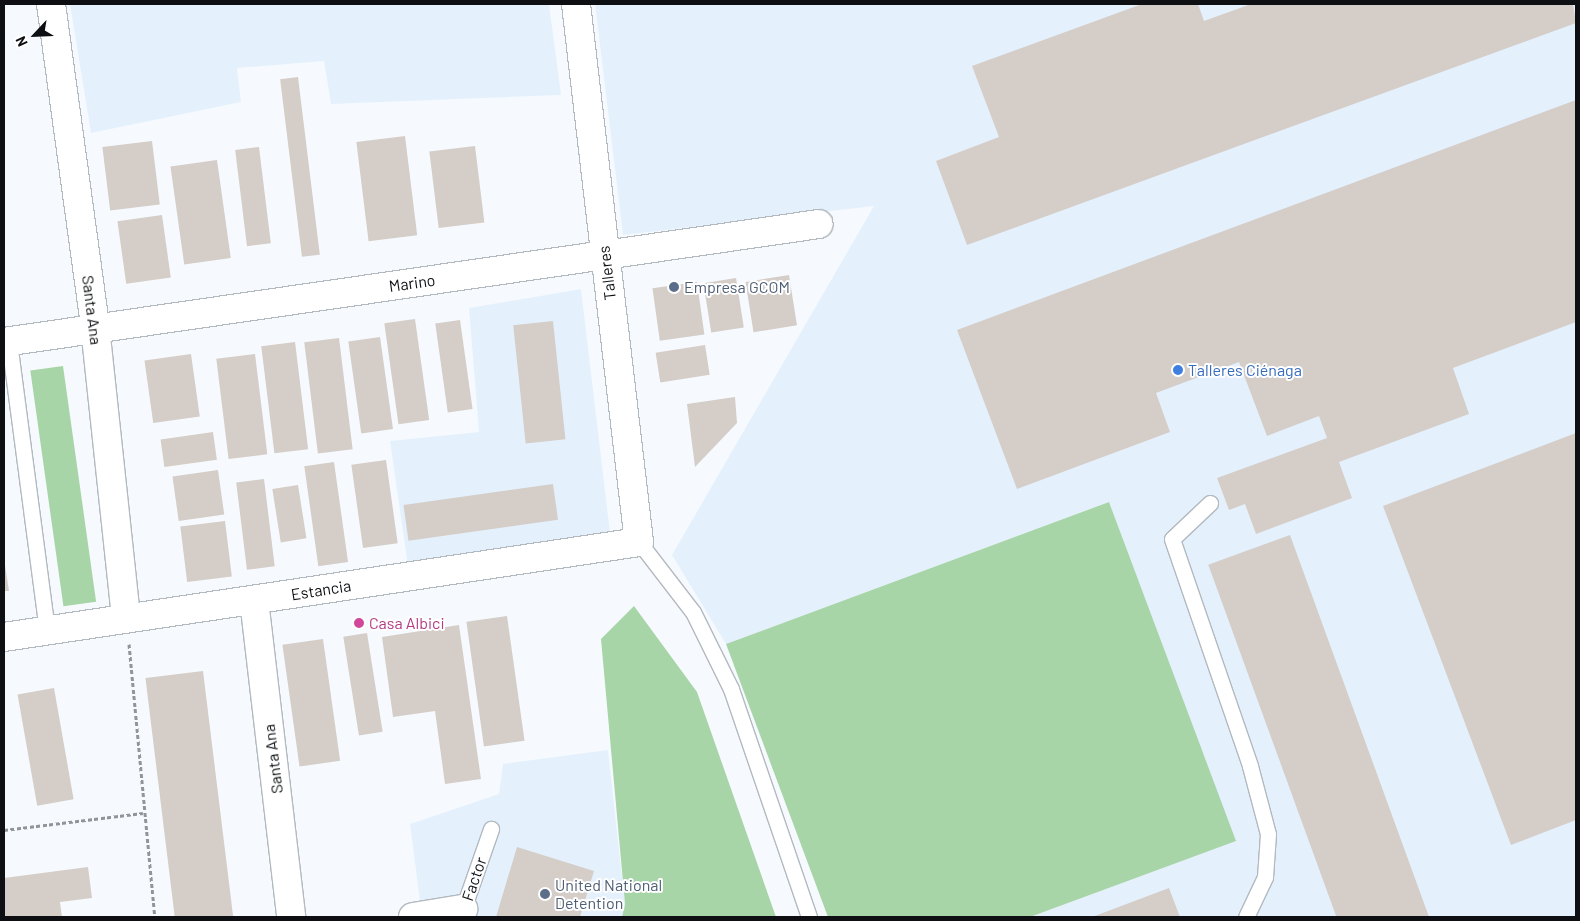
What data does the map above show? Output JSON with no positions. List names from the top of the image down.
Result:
{
  "streets": {
    "street": [
      "Talleres",
      "Marino",
      "Santa Ana",
      "Estancia",
      "Factor"
    ]
  },
  "crossings": [
    ["Talleres", "Marino"],
    ["Talleres", "Estancia"],
    ["Marino", "Santa Ana"],
    ["Santa Ana", "Estancia"]
  ],
  "places": [
    "Empresa GCOM",
    "Talleres Ciénaga",
    "Casa Albici",
    "United National Detention"
  ],
  "north": "bottom left"
}
